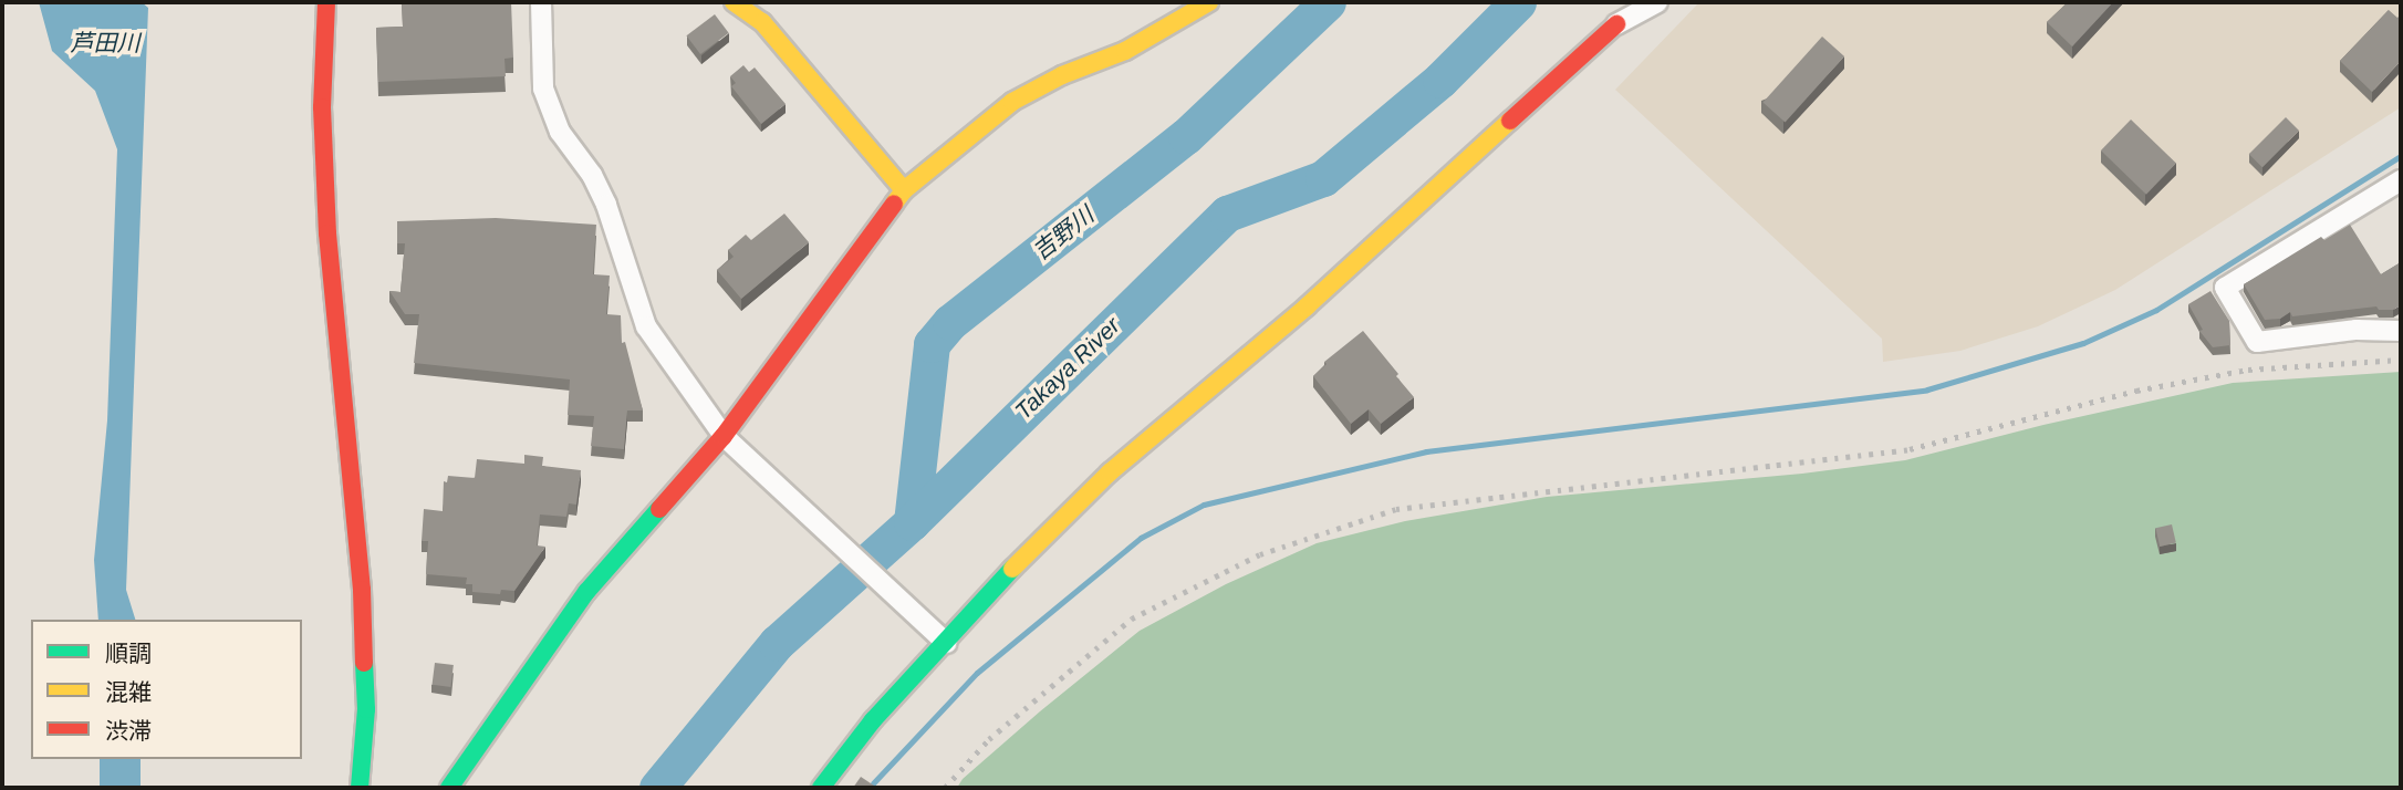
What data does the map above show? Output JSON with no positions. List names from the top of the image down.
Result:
{
  "water": ["芦田川", "吉野川", "Takaya River"],
  "legend": ["順調", "混雑", "渋滞"]
}
